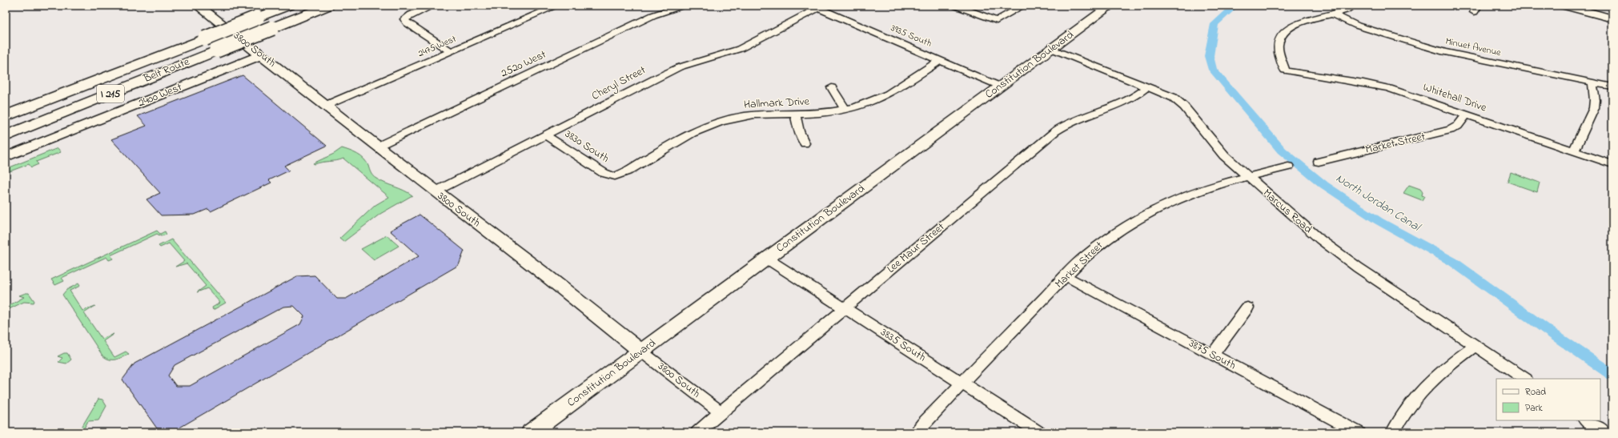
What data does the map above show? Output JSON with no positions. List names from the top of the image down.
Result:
{
  "streets": {
    "highway": ["Belt Route", "I 215"],
    "street": [
      "3935 South",
      "2475 West",
      "Minuet Avenue",
      "3800 South",
      "2520 West",
      "Constitution Boulevard",
      "Cheryl Street",
      "2400 West",
      "Whitehall Drive",
      "Hallmark Drive",
      "Market Street",
      "3830 South",
      "Marcus Road",
      "Lee Maur Street",
      "3835 South",
      "3875 South"
    ]
  },
  "crossings": [
    ["3935 South", "Constitution Boulevard"],
    ["3935 South", "Cheryl Street"],
    ["3935 South", "Hallmark Drive"],
    ["2475 West", "3800 South"],
    ["Minuet Avenue", "Whitehall Drive"],
    ["3800 South", "2520 West"],
    ["3800 South", "Constitution Boulevard"],
    ["3800 South", "Cheryl Street"],
    ["3800 South", "2400 West"],
    ["3800 South", "Lee Maur Street"],
    ["Constitution Boulevard", "Marcus Road"],
    ["Constitution Boulevard", "3835 South"],
    ["Cheryl Street", "3830 South"],
    ["Whitehall Drive", "Market Street"],
    ["Hallmark Drive", "3830 South"],
    ["Market Street", "Marcus Road"],
    ["Market Street", "3835 South"],
    ["Market Street", "3875 South"],
    ["Marcus Road", "Lee Maur Street"],
    ["Lee Maur Street", "3835 South"]
  ],
  "water": ["North Jordan Canal"],
  "legend": ["Road", "Park"]
}
